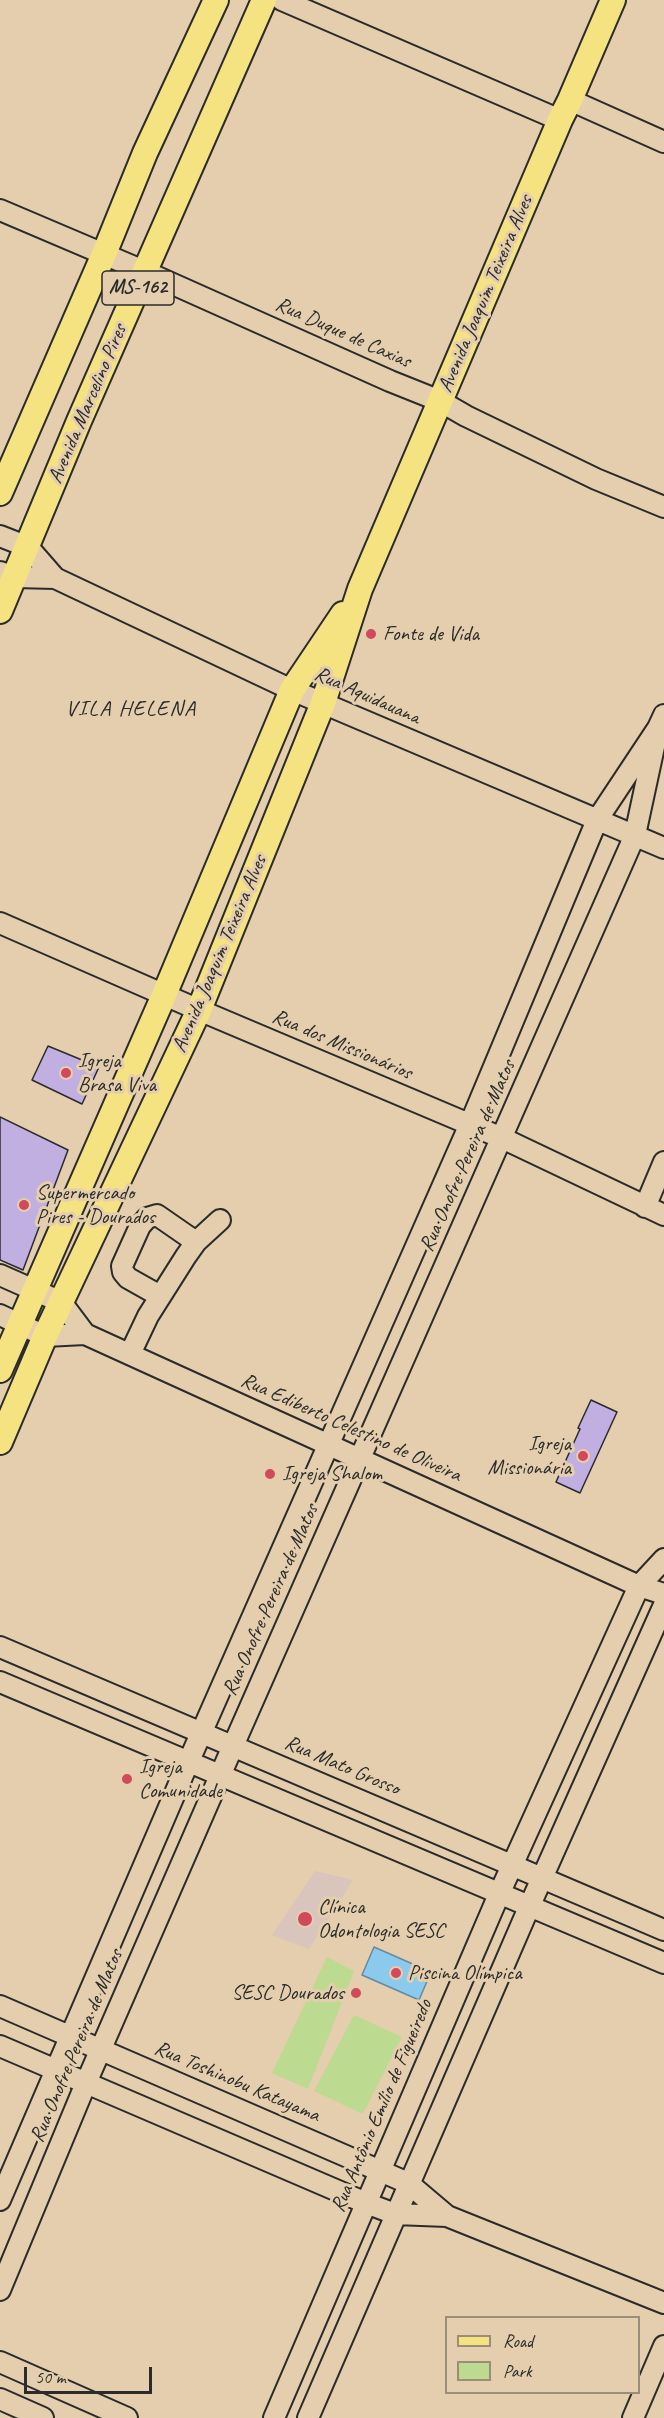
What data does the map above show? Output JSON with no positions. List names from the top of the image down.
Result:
{
  "streets": {
    "main road": ["MS-162", "Avenida Joaquim Teixeira Alves", "Avenida Marcelino Pires"],
    "street": [
      "Rua Duque de Caxias",
      "Rua Aquidauana",
      "Rua dos Missionários",
      "Rua Onofre Pereira de Matos",
      "Rua Ediberto Celestino de Oliveira",
      "Rua Mato Grosso",
      "Rua Toshinobu Katayama",
      "Rua Antônio Emílio de Figueiredo"
    ]
  },
  "crossings": [
    ["MS-162", "Rua Duque de Caxias"],
    ["Avenida Joaquim Teixeira Alves", "Rua Duque de Caxias"],
    ["Avenida Joaquim Teixeira Alves", "Rua Aquidauana"],
    ["Avenida Joaquim Teixeira Alves", "Rua dos Missionários"],
    ["Avenida Joaquim Teixeira Alves", "Rua Ediberto Celestino de Oliveira"],
    ["Rua Duque de Caxias", "Avenida Marcelino Pires"],
    ["Avenida Marcelino Pires", "Rua Aquidauana"],
    ["Rua Aquidauana", "Rua Onofre Pereira de Matos"],
    ["Rua dos Missionários", "Rua Onofre Pereira de Matos"],
    ["Rua Onofre Pereira de Matos", "Rua Ediberto Celestino de Oliveira"],
    ["Rua Onofre Pereira de Matos", "Rua Mato Grosso"],
    ["Rua Onofre Pereira de Matos", "Rua Toshinobu Katayama"],
    ["Rua Ediberto Celestino de Oliveira", "Rua Antônio Emílio de Figueiredo"],
    ["Rua Mato Grosso", "Rua Antônio Emílio de Figueiredo"],
    ["Rua Toshinobu Katayama", "Rua Antônio Emílio de Figueiredo"]
  ],
  "districts": ["VILA HELENA"],
  "places": [
    "Fonte de Vida",
    "Igreja Brasa Viva",
    "Supermercado Pires - Dourados",
    "Igreja Missionária",
    "Igreja Shalom",
    "Igreja Comunidade",
    "Clínica Odontologia SESC",
    "Piscina Olímpica",
    "SESC Dourados"
  ],
  "legend": ["Road", "Park"],
  "scale_bar": "50 m"
}
